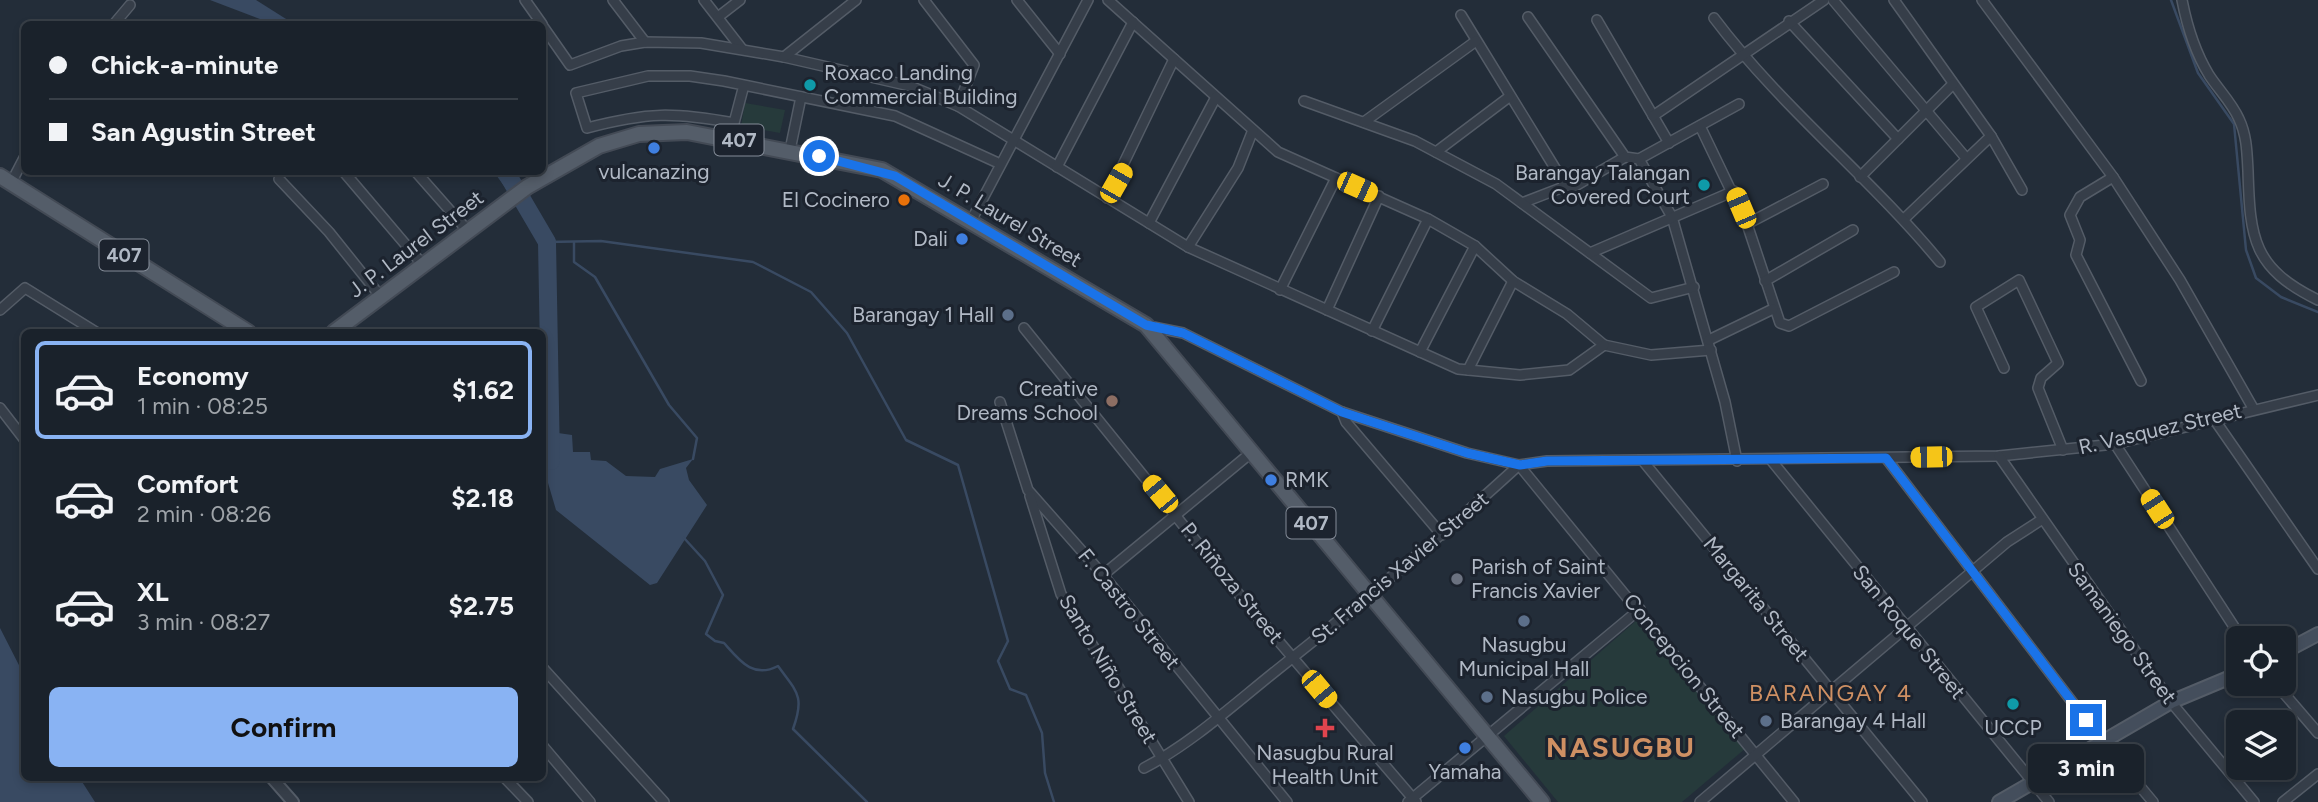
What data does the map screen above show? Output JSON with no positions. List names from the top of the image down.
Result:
{
  "streets": {
    "main road": ["407", "J. P. Laurel Street"],
    "street": [
      "R. Vasquez Street",
      "St. Francis Xavier Street",
      "P. Riñoza Street",
      "Margarita Street",
      "F. Castro Street",
      "San Roque Street",
      "Samaniego Street",
      "Concepcion Street",
      "Santo Niño Street"
    ]
  },
  "crossings": [
    ["J. P. Laurel Street", "R. Vasquez Street"],
    ["J. P. Laurel Street", "St. Francis Xavier Street"],
    ["R. Vasquez Street", "St. Francis Xavier Street"],
    ["R. Vasquez Street", "Margarita Street"],
    ["R. Vasquez Street", "San Roque Street"],
    ["R. Vasquez Street", "Samaniego Street"],
    ["R. Vasquez Street", "Concepcion Street"],
    ["St. Francis Xavier Street", "P. Riñoza Street"],
    ["St. Francis Xavier Street", "F. Castro Street"],
    ["St. Francis Xavier Street", "Concepcion Street"],
    ["St. Francis Xavier Street", "Santo Niño Street"],
    ["F. Castro Street", "Santo Niño Street"]
  ],
  "districts": ["BARANGAY 4", "NASUGBU"],
  "places": {
    "other": [
      "Roxaco Landing Commercial Building",
      "vulcanazing",
      "Barangay Talangan Covered Court",
      "El Cocinero",
      "Dali",
      "Barangay 1 Hall",
      "Creative Dreams School",
      "RMK",
      "Parish of Saint Francis Xavier",
      "Nasugbu Municipal Hall",
      "Nasugbu Police",
      "UCCP",
      "Barangay 4 Hall",
      "Yamaha"
    ],
    "health": ["Nasugbu Rural Health Unit"]
  },
  "page": {
    "banner": ["Chick-a-minute", "San Agustin Street"],
    "list": [
      {
        "name": "Economy",
        "note": "1 min · 08:25",
        "value": "$1.62"
      },
      {
        "name": "Comfort",
        "note": "2 min · 08:26",
        "value": "$2.18"
      },
      {
        "name": "XL",
        "note": "3 min · 08:27",
        "value": "$2.75"
      }
    ],
    "buttons": "Confirm",
    "bubble": "3 min"
  }
}
